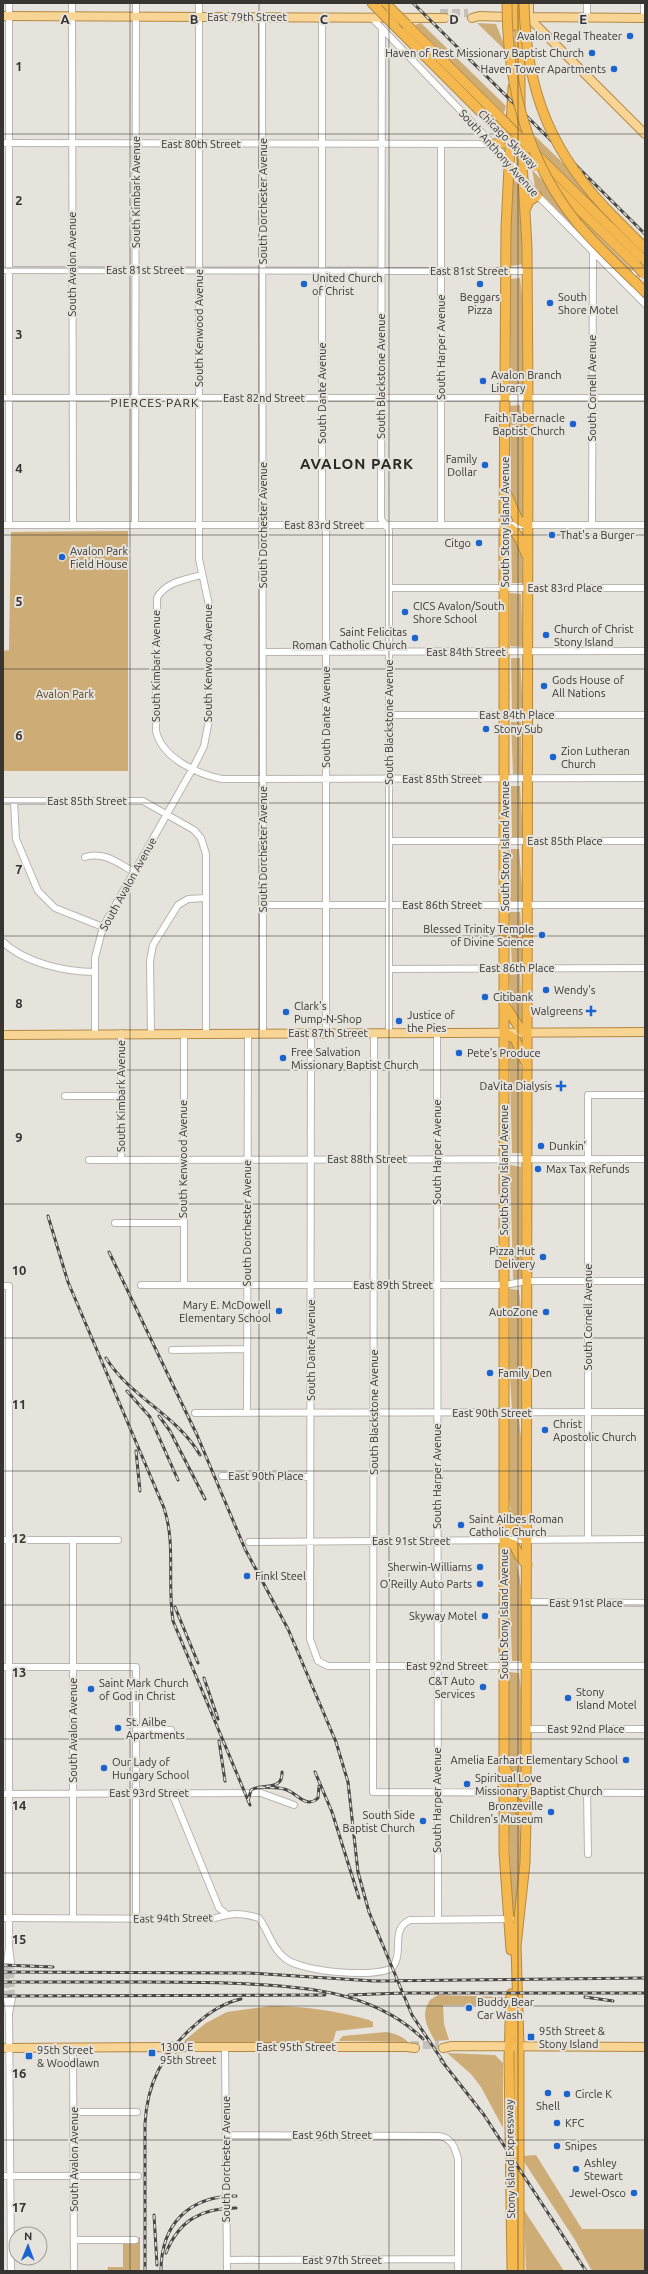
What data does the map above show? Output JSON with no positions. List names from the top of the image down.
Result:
{
  "streets": {
    "highway": ["Chicago Skyway", "South Stony Island Avenue", "Stony Island Expressway"],
    "main road": ["East 79th Street", "East 87th Street", "East 95th Street"],
    "street": [
      "East 80th Street",
      "South Anthony Avenue",
      "South Kimbark Avenue",
      "South Dorchester Avenue",
      "South Avalon Avenue",
      "East 81st Street",
      "South Kenwood Avenue",
      "South Harper Avenue",
      "South Blackstone Avenue",
      "South Cornell Avenue",
      "South Dante Avenue",
      "East 82nd Street",
      "East 83rd Street",
      "East 83rd Place",
      "East 84th Street",
      "East 84th Place",
      "East 85th Street",
      "East 85th Place",
      "East 86th Street",
      "East 86th Place",
      "East 88th Street",
      "East 89th Street",
      "East 90th Street",
      "East 90th Place",
      "East 91st Street",
      "East 91st Place",
      "East 92nd Street",
      "East 92nd Place",
      "East 93rd Street",
      "East 94th Street",
      "East 96th Street",
      "East 97th Street"
    ]
  },
  "crossings": [
    ["East 79th Street", "Chicago Skyway"],
    ["East 79th Street", "South Anthony Avenue"],
    ["East 79th Street", "South Kimbark Avenue"],
    ["East 79th Street", "South Dorchester Avenue"],
    ["East 79th Street", "South Avalon Avenue"],
    ["East 79th Street", "South Kenwood Avenue"],
    ["East 79th Street", "South Dante Avenue"],
    ["East 80th Street", "South Anthony Avenue"],
    ["East 80th Street", "South Kimbark Avenue"],
    ["East 80th Street", "South Dorchester Avenue"],
    ["East 80th Street", "South Avalon Avenue"],
    ["East 80th Street", "South Kenwood Avenue"],
    ["East 80th Street", "South Harper Avenue"],
    ["East 80th Street", "South Blackstone Avenue"],
    ["East 80th Street", "South Dante Avenue"],
    ["South Anthony Avenue", "South Blackstone Avenue"],
    ["South Anthony Avenue", "South Cornell Avenue"],
    ["South Anthony Avenue", "South Stony Island Avenue"],
    ["South Kimbark Avenue", "South Avalon Avenue"],
    ["South Kimbark Avenue", "East 81st Street"],
    ["South Kimbark Avenue", "South Kenwood Avenue"],
    ["South Kimbark Avenue", "East 82nd Street"],
    ["South Kimbark Avenue", "East 83rd Street"],
    ["South Kimbark Avenue", "East 85th Street"],
    ["South Kimbark Avenue", "East 87th Street"],
    ["South Kimbark Avenue", "East 88th Street"],
    ["South Dorchester Avenue", "East 81st Street"],
    ["South Dorchester Avenue", "East 82nd Street"],
    ["South Dorchester Avenue", "East 83rd Street"],
    ["South Dorchester Avenue", "East 84th Street"],
    ["South Dorchester Avenue", "East 85th Street"],
    ["South Dorchester Avenue", "East 86th Street"],
    ["South Dorchester Avenue", "East 87th Street"],
    ["South Dorchester Avenue", "East 88th Street"],
    ["South Dorchester Avenue", "East 89th Street"],
    ["South Dorchester Avenue", "East 90th Street"],
    ["South Dorchester Avenue", "East 95th Street"],
    ["South Dorchester Avenue", "East 96th Street"],
    ["South Dorchester Avenue", "East 97th Street"],
    ["South Avalon Avenue", "East 81st Street"],
    ["South Avalon Avenue", "South Kenwood Avenue"],
    ["South Avalon Avenue", "East 82nd Street"],
    ["South Avalon Avenue", "East 83rd Street"],
    ["South Avalon Avenue", "East 85th Street"],
    ["South Avalon Avenue", "East 87th Street"],
    ["South Avalon Avenue", "East 93rd Street"],
    ["South Avalon Avenue", "East 94th Street"],
    ["South Avalon Avenue", "East 95th Street"],
    ["East 81st Street", "South Kenwood Avenue"],
    ["East 81st Street", "South Harper Avenue"],
    ["East 81st Street", "South Blackstone Avenue"],
    ["East 81st Street", "South Dante Avenue"],
    ["East 81st Street", "South Stony Island Avenue"],
    ["South Kenwood Avenue", "East 82nd Street"],
    ["South Kenwood Avenue", "East 83rd Street"],
    ["South Kenwood Avenue", "East 85th Street"],
    ["South Kenwood Avenue", "East 87th Street"],
    ["South Kenwood Avenue", "East 88th Street"],
    ["South Kenwood Avenue", "East 89th Street"],
    ["South Harper Avenue", "South Blackstone Avenue"],
    ["South Harper Avenue", "East 82nd Street"],
    ["South Harper Avenue", "East 83rd Street"],
    ["South Harper Avenue", "East 87th Street"],
    ["South Harper Avenue", "East 88th Street"],
    ["South Harper Avenue", "East 89th Street"],
    ["South Harper Avenue", "East 90th Street"],
    ["South Harper Avenue", "East 91st Street"],
    ["South Harper Avenue", "East 92nd Street"],
    ["South Harper Avenue", "East 94th Street"],
    ["South Blackstone Avenue", "East 82nd Street"],
    ["South Blackstone Avenue", "East 83rd Street"],
    ["South Blackstone Avenue", "East 83rd Place"],
    ["South Blackstone Avenue", "East 84th Street"],
    ["South Blackstone Avenue", "East 84th Place"],
    ["South Blackstone Avenue", "East 85th Street"],
    ["South Blackstone Avenue", "East 85th Place"],
    ["South Blackstone Avenue", "East 86th Street"],
    ["South Blackstone Avenue", "East 86th Place"],
    ["South Blackstone Avenue", "East 87th Street"],
    ["South Blackstone Avenue", "East 88th Street"],
    ["South Blackstone Avenue", "East 89th Street"],
    ["South Blackstone Avenue", "East 90th Street"],
    ["South Blackstone Avenue", "East 91st Street"],
    ["South Blackstone Avenue", "East 92nd Street"],
    ["South Cornell Avenue", "East 82nd Street"],
    ["South Cornell Avenue", "East 83rd Street"],
    ["South Cornell Avenue", "East 88th Street"],
    ["South Cornell Avenue", "East 89th Street"],
    ["South Cornell Avenue", "East 90th Street"],
    ["South Cornell Avenue", "East 91st Street"],
    ["South Dante Avenue", "East 82nd Street"],
    ["South Dante Avenue", "East 83rd Street"],
    ["South Dante Avenue", "East 84th Street"],
    ["South Dante Avenue", "East 85th Street"],
    ["South Dante Avenue", "East 86th Street"],
    ["South Dante Avenue", "East 87th Street"],
    ["South Dante Avenue", "East 88th Street"],
    ["South Dante Avenue", "East 89th Street"],
    ["South Dante Avenue", "East 90th Street"],
    ["South Dante Avenue", "East 90th Place"],
    ["South Dante Avenue", "East 91st Street"],
    ["South Dante Avenue", "East 92nd Street"],
    ["East 82nd Street", "South Stony Island Avenue"],
    ["South Stony Island Avenue", "East 83rd Street"],
    ["South Stony Island Avenue", "East 83rd Place"],
    ["South Stony Island Avenue", "East 84th Street"],
    ["South Stony Island Avenue", "East 84th Place"],
    ["South Stony Island Avenue", "East 85th Street"],
    ["South Stony Island Avenue", "East 85th Place"],
    ["South Stony Island Avenue", "East 86th Street"],
    ["South Stony Island Avenue", "East 86th Place"],
    ["South Stony Island Avenue", "East 87th Street"],
    ["South Stony Island Avenue", "East 88th Street"],
    ["South Stony Island Avenue", "East 89th Street"],
    ["South Stony Island Avenue", "East 90th Street"],
    ["South Stony Island Avenue", "East 91st Street"],
    ["South Stony Island Avenue", "East 91st Place"],
    ["South Stony Island Avenue", "East 92nd Street"],
    ["South Stony Island Avenue", "East 92nd Place"],
    ["South Stony Island Avenue", "East 94th Street"],
    ["South Stony Island Avenue", "Stony Island Expressway"],
    ["East 96th Street", "East 97th Street"]
  ],
  "districts": ["PIERCES PARK", "AVALON PARK"],
  "parks": ["Avalon Park"],
  "places": {
    "other": [
      "Avalon Regal Theater",
      "Haven of Rest Missionary Baptist Church",
      "Haven Tower Apartments",
      "United Church of Christ",
      "Beggars Pizza",
      "South Shore Motel",
      "Avalon Branch Library",
      "Faith Tabernacle Baptist Church",
      "Family Dollar",
      "That's a Burger",
      "Citgo",
      "Avalon Park Field House",
      "CICS Avalon/South Shore School",
      "Church of Christ Stony Island",
      "Saint Felicitas Roman Catholic Church",
      "Gods House of All Nations",
      "Stony Sub",
      "Zion Lutheran Church",
      "Blessed Trinity Temple of Divine Science",
      "Wendy's",
      "Citibank",
      "Clark's Pump-N-Shop",
      "Justice of the Pies",
      "Pete's Produce",
      "Free Salvation Missionary Baptist Church",
      "Dunkin'",
      "Max Tax Refunds",
      "Pizza Hut Delivery",
      "Mary E. McDowell Elementary School",
      "AutoZone",
      "Family Den",
      "Christ Apostolic Church",
      "Saint Ailbes Roman Catholic Church",
      "Sherwin-Williams",
      "Finkl Steel",
      "O'Reilly Auto Parts",
      "Skyway Motel",
      "C&T Auto Services",
      "Saint Mark Church of God in Christ",
      "Stony Island Motel",
      "St. Ailbe Apartments",
      "Amelia Earhart Elementary School",
      "Our Lady of Hungary School",
      "Spiritual Love Missionary Baptist Church",
      "Bronzeville Children's Museum",
      "South Side Baptist Church",
      "Buddy Bear Car Wash",
      "Shell",
      "Circle K",
      "KFC",
      "Snipes",
      "Ashley Stewart",
      "Jewel-Osco"
    ],
    "health": ["Walgreens", "DaVita Dialysis"],
    "transit": ["95th Street & Stony Island", "1300 E 95th Street", "95th Street & Woodlawn"]
  },
  "north": "top",
  "grid": {
    "columns": [
      "A",
      "B",
      "C",
      "D",
      "E"
    ],
    "rows": [
      "1",
      "2",
      "3",
      "4",
      "5",
      "6",
      "7",
      "8",
      "9",
      "10",
      "11",
      "12",
      "13",
      "14",
      "15",
      "16",
      "17"
    ]
  }
}
